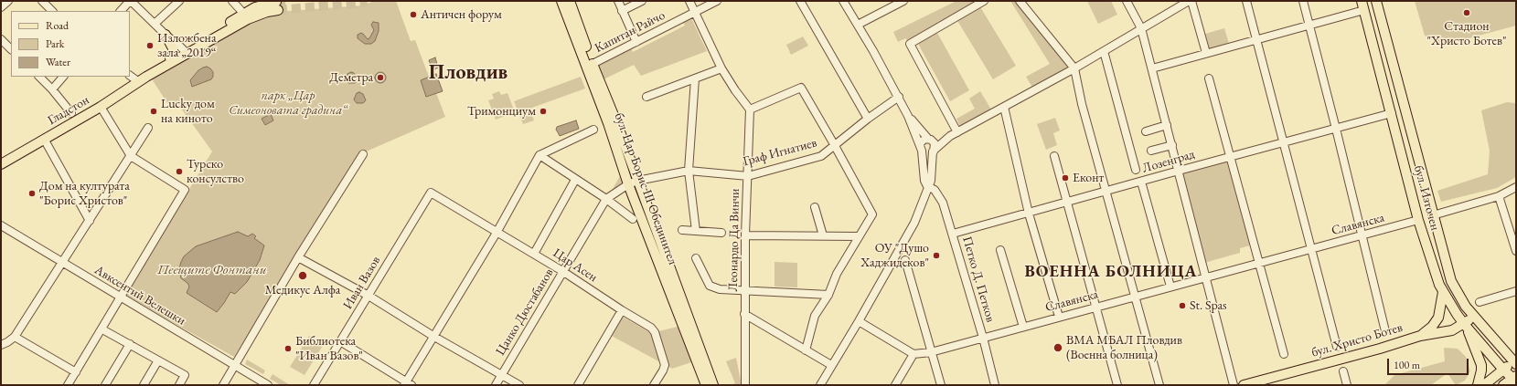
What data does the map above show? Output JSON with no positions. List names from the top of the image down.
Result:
{
  "streets": {
    "main road": [
      "Гладстон",
      "бул. Цар Борис III Обединител",
      "бул. Източен",
      "бул. Христо Ботев"
    ],
    "street": [
      "Капитан Райчо",
      "Граф Игнатиев",
      "Лозенград",
      "Славянска",
      "Леонардо Да Винчи",
      "Цар Асен",
      "Петко Д. Петков",
      "Иван Вазов",
      "Авксентий Велешки",
      "Цанко Дюстабанов"
    ]
  },
  "crossings": [
    ["Капитан Райчо", "бул. Цар Борис III Обединител"],
    ["Граф Игнатиев", "бул. Цар Борис III Обединител"],
    ["Граф Игнатиев", "Леонардо Да Винчи"],
    ["Граф Игнатиев", "Цанко Дюстабанов"],
    ["Лозенград", "бул. Източен"],
    ["Лозенград", "Петко Д. Петков"],
    ["бул. Цар Борис III Обединител", "Цанко Дюстабанов"],
    ["бул. Източен", "Славянска"],
    ["бул. Източен", "бул. Христо Ботев"],
    ["Славянска", "Петко Д. Петков"],
    ["Цар Асен", "Иван Вазов"],
    ["Цар Асен", "Цанко Дюстабанов"]
  ],
  "districts": ["Пловдив", "ВОЕННА БОЛНИЦА"],
  "water": ["Пеещите Фонтани"],
  "parks": ["парк „Цар Симеоновата градина“"],
  "places": [
    "Стадион \"Христо Ботев\"",
    "Античен форум",
    "Изложбена зала „2019“",
    "Деметра",
    "Lucky дом на киното",
    "Тримонциум",
    "Турско консулство",
    "Еконт",
    "Дом на културата \"Борис Христов\"",
    "ОУ \"Душо Хаджидеков\"",
    "Медикус Алфа",
    "St. Spas",
    "ВМА МБАЛ Пловдив (Военна болница)",
    "Библиотека \"Иван Вазов\""
  ],
  "legend": ["Road", "Park", "Water"],
  "scale_bar": "100 m"
}
